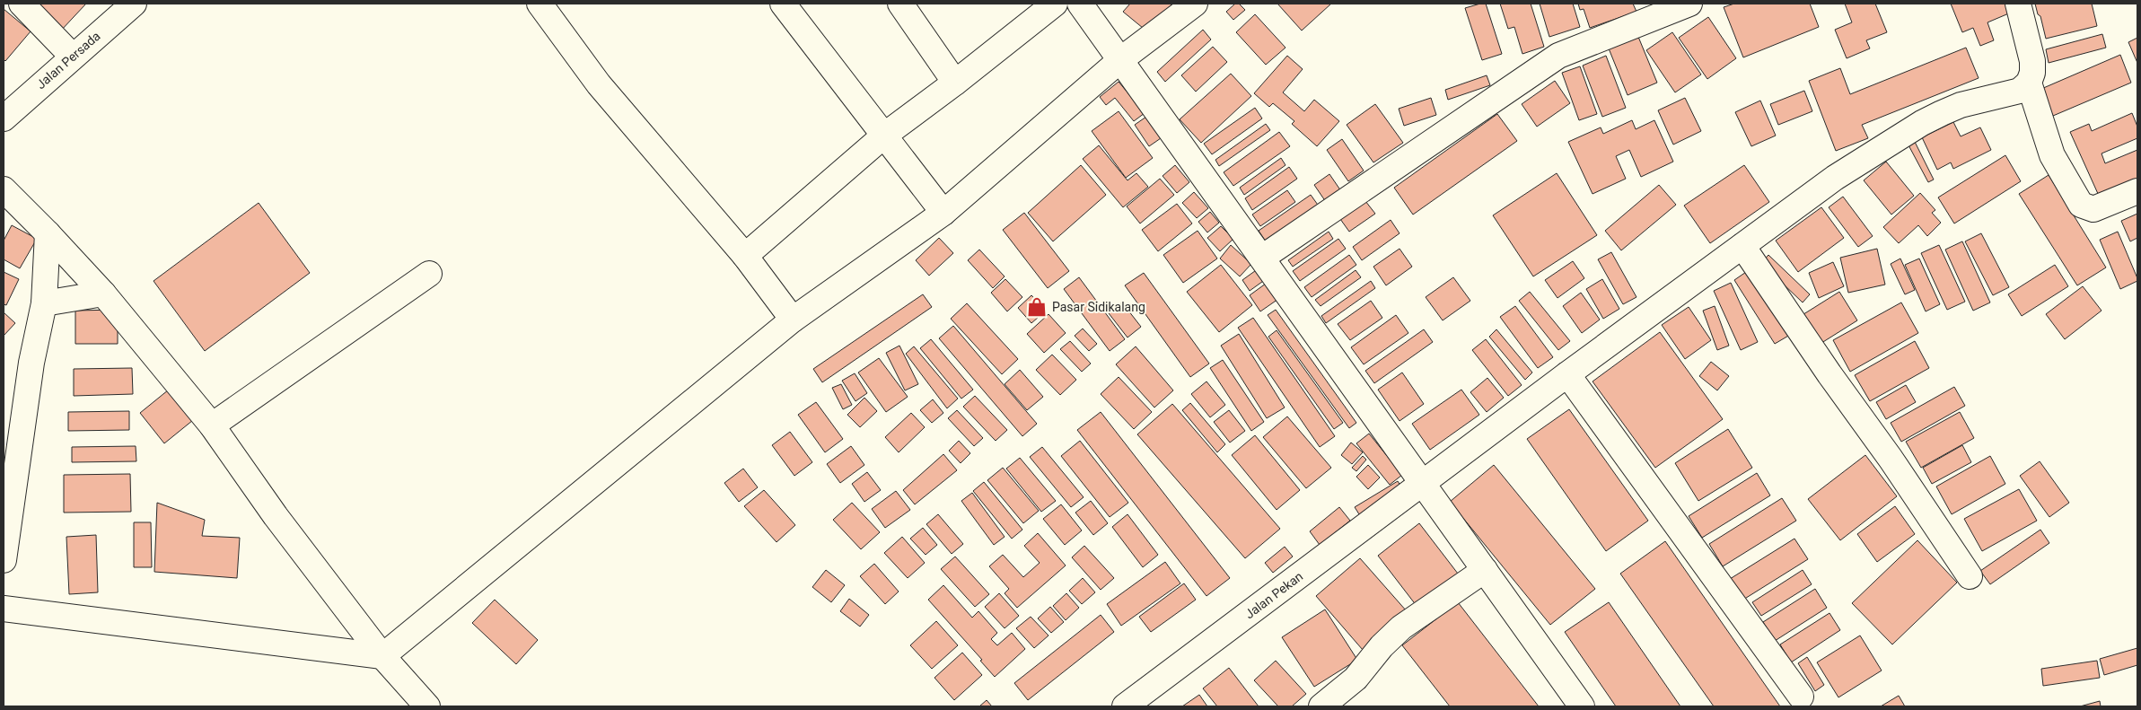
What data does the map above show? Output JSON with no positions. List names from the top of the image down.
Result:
{
  "streets": {
    "street": ["Jalan Persada", "Jalan Pekan"]
  },
  "places": {
    "shop": ["Pasar Sidikalang"]
  }
}
